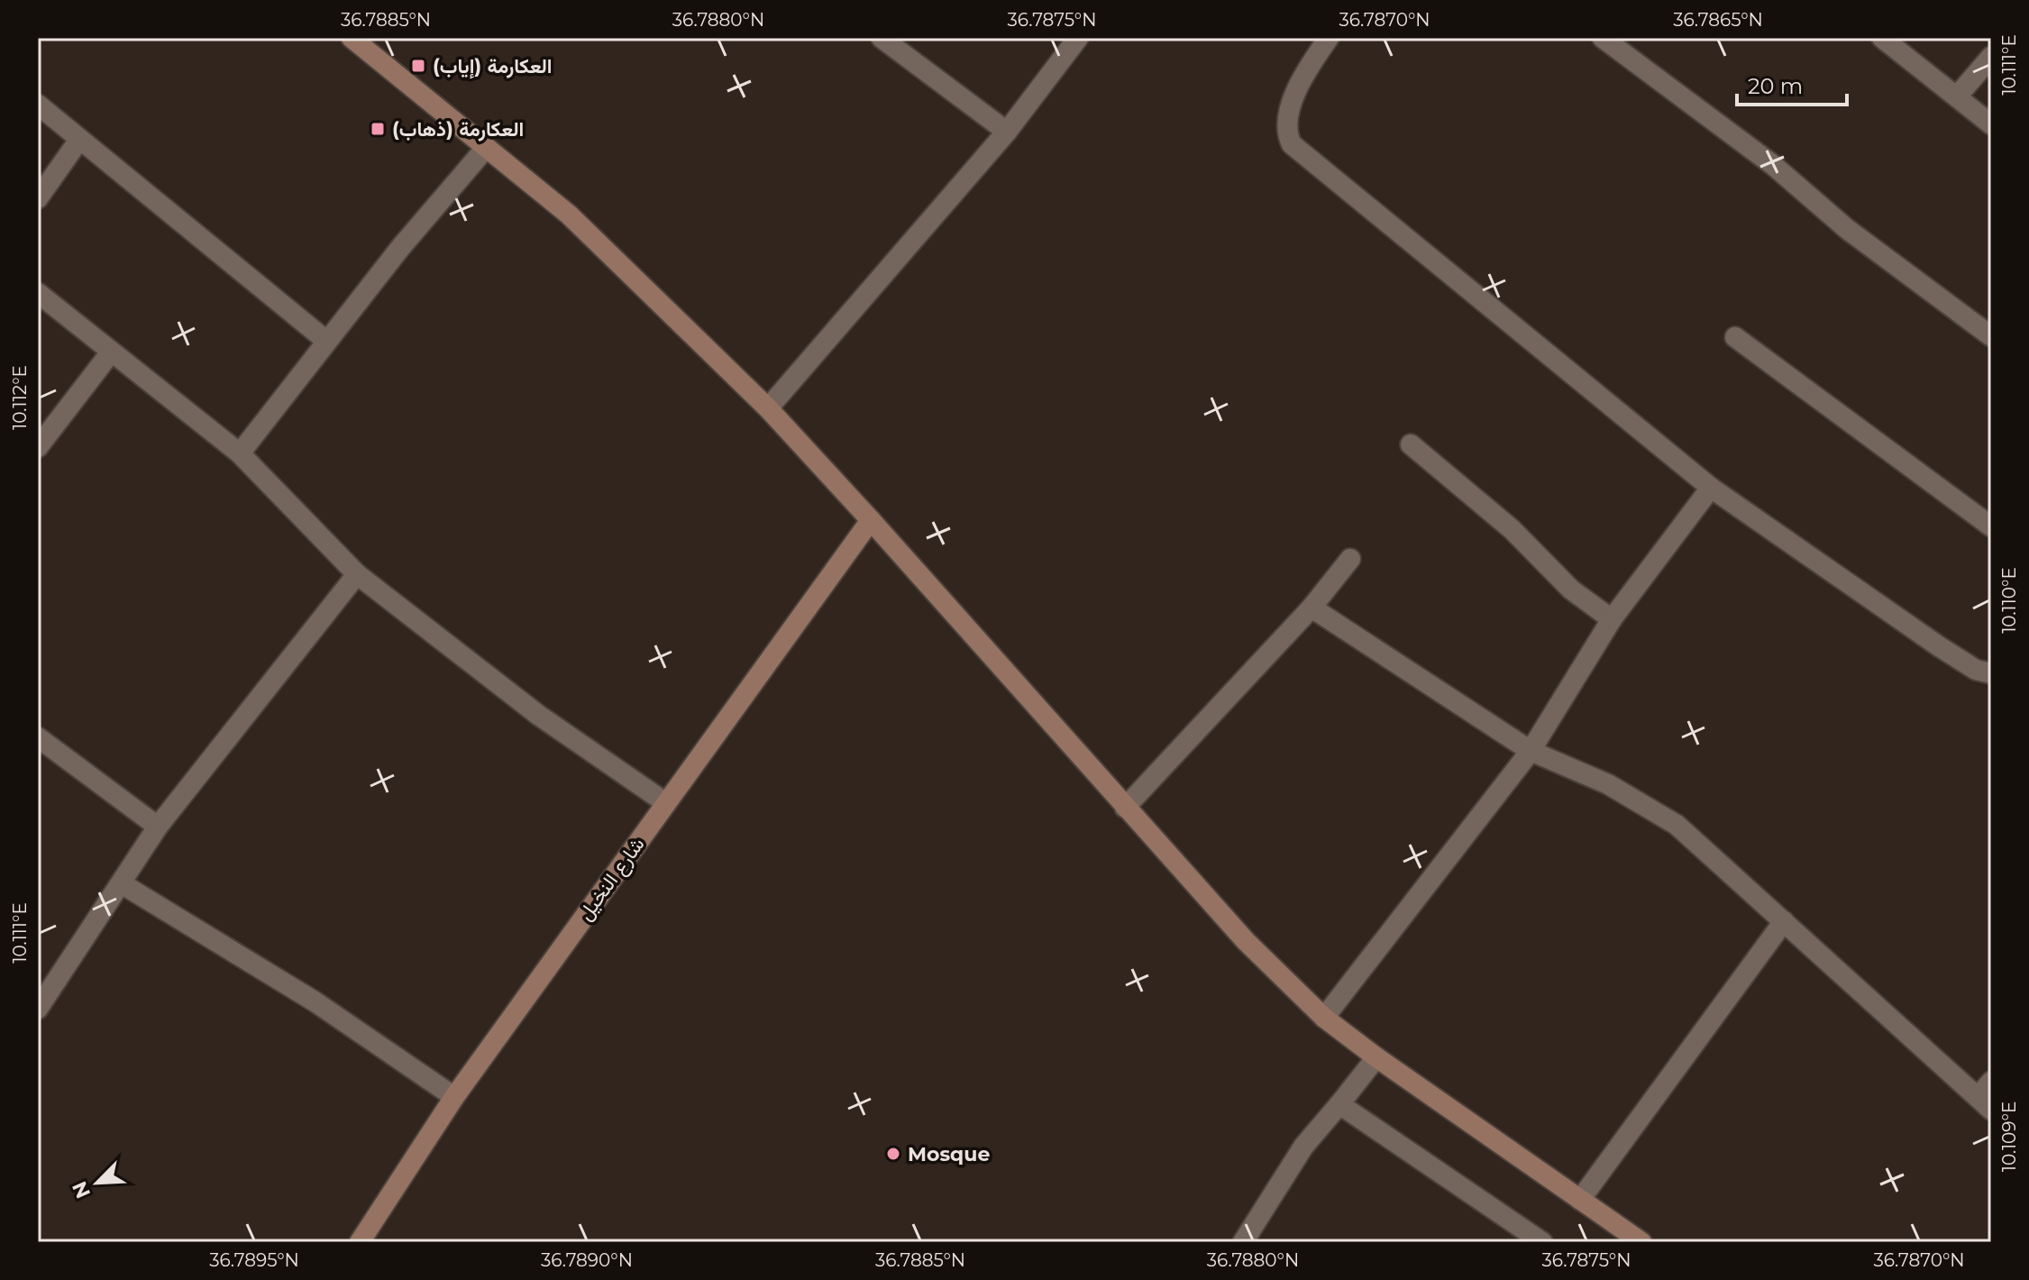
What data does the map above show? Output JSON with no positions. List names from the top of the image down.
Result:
{
  "streets": {
    "main road": ["شارع النخيل"]
  },
  "places": {
    "transit": ["العكارمة (إياب)", "العكارمة (ذهاب)"],
    "other": ["Mosque"]
  },
  "scale_bar": "20 m",
  "north": "bottom left",
  "coordinates": [
    "36.7885°N",
    "36.7880°N",
    "36.7875°N",
    "36.7870°N",
    "36.7865°N",
    "10.111°E",
    "10.112°E",
    "10.110°E",
    "10.109°E",
    "36.7895°N",
    "36.7890°N"
  ]
}
